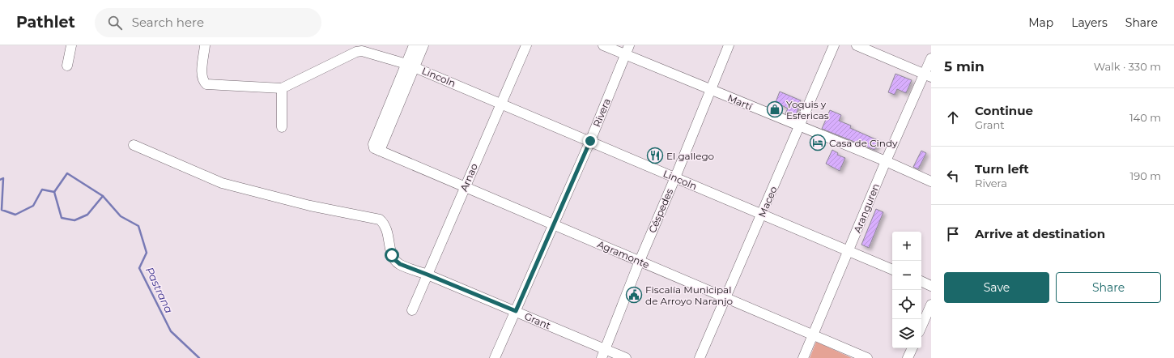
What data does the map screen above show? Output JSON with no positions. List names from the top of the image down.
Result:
{
  "streets": {
    "street": [
      "Lincoln",
      "Martí",
      "Rivera",
      "Arnao",
      "Maceo",
      "Aranguren",
      "Céspedes",
      "Agramonte",
      "Grant"
    ]
  },
  "crossings": [
    ["Lincoln", "Rivera"],
    ["Lincoln", "Arnao"],
    ["Lincoln", "Maceo"],
    ["Lincoln", "Aranguren"],
    ["Lincoln", "Céspedes"],
    ["Lincoln", "Agramonte"],
    ["Martí", "Rivera"],
    ["Martí", "Maceo"],
    ["Martí", "Aranguren"],
    ["Martí", "Céspedes"],
    ["Rivera", "Agramonte"],
    ["Rivera", "Grant"],
    ["Arnao", "Agramonte"],
    ["Arnao", "Grant"],
    ["Maceo", "Agramonte"],
    ["Aranguren", "Agramonte"],
    ["Céspedes", "Agramonte"],
    ["Céspedes", "Grant"]
  ],
  "water": ["Pastrana"],
  "places": {
    "shop": ["Yoquis y Esfericas"],
    "hotel": ["Casa de Cindy"],
    "restaurant": ["El gallego"],
    "public building": ["Fiscalía Municipal de Arroyo Naranjo"]
  },
  "page": {
    "header": "Pathlet",
    "search": "Search here",
    "nav": ["Map", "Layers", "Share"],
    "heading": ["5 min", "Walk · 330 m"],
    "list": [
      ["Continue", "Grant", "140 m"],
      ["Turn left", "Rivera", "190 m"],
      "Arrive at destination"
    ],
    "map_buttons": ["+", "−"],
    "buttons": ["Save", "Share"]
  }
}
